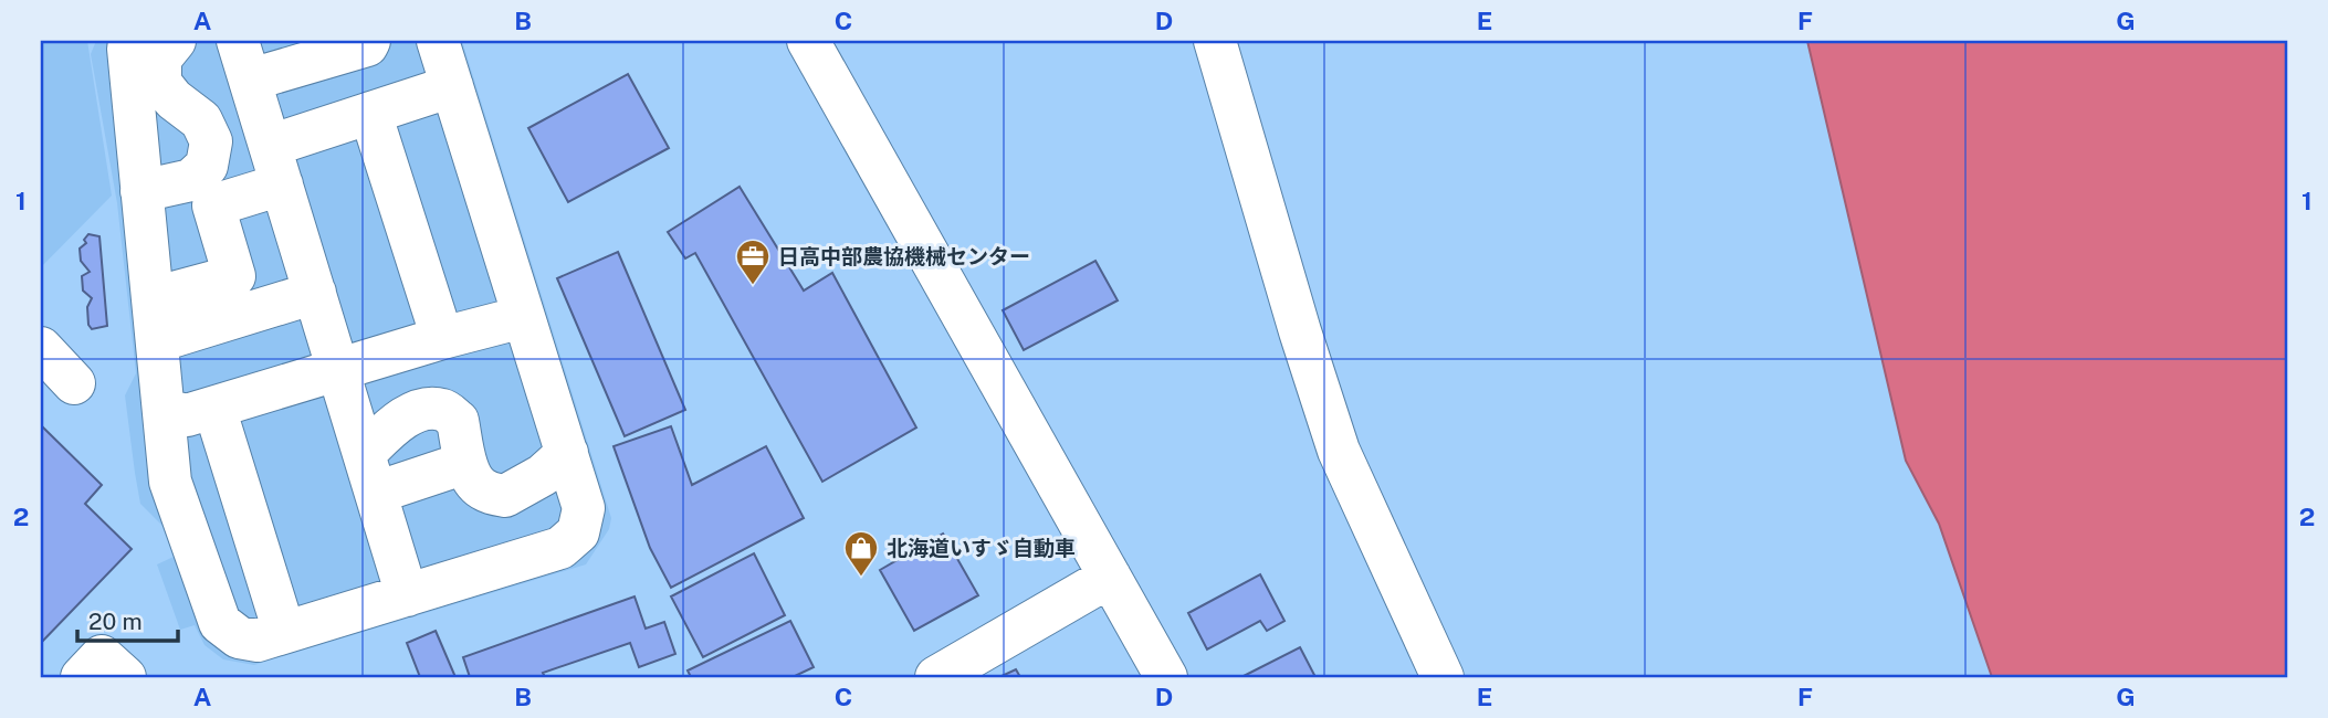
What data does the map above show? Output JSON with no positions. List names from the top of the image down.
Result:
{
  "places": {
    "office": ["日高中部農協機械センター"],
    "shop": ["北海道いすゞ自動車"]
  },
  "scale_bar": "20 m",
  "grid": {
    "columns": [
      "A",
      "B",
      "C",
      "D",
      "E",
      "F",
      "G"
    ],
    "rows": ["1", "2"]
  }
}
